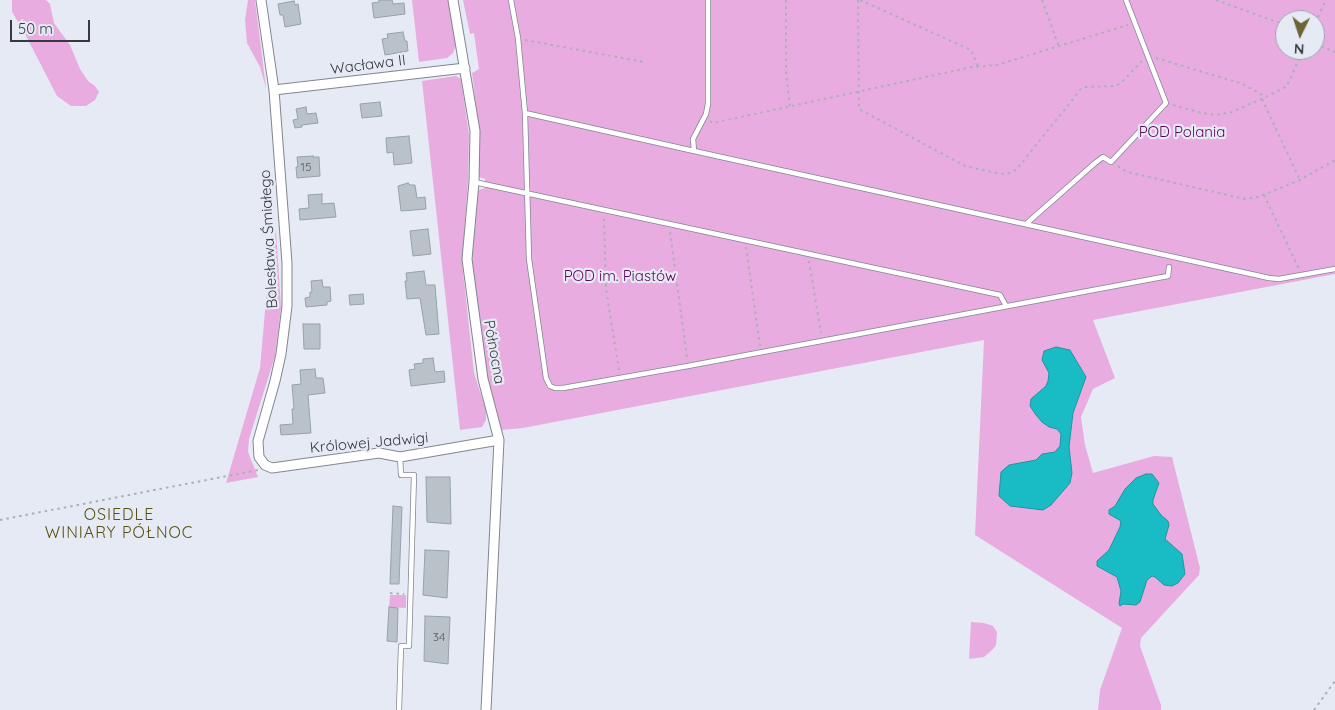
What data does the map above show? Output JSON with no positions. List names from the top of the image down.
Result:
{
  "streets": {
    "street": [
      "Wacława II",
      "Bolesława Śmiałego",
      "Północna",
      "Królowej Jadwigi"
    ]
  },
  "crossings": [
    ["Wacława II", "Bolesława Śmiałego"],
    ["Wacława II", "Północna"],
    ["Bolesława Śmiałego", "Królowej Jadwigi"],
    ["Północna", "Królowej Jadwigi"]
  ],
  "districts": ["OSIEDLE WINIARY PÓŁNOC"],
  "parks": ["POD Polania", "POD im. Piastów"],
  "house_numbers": ["15", "34"],
  "scale_bar": "50 m",
  "north": "bottom"
}
